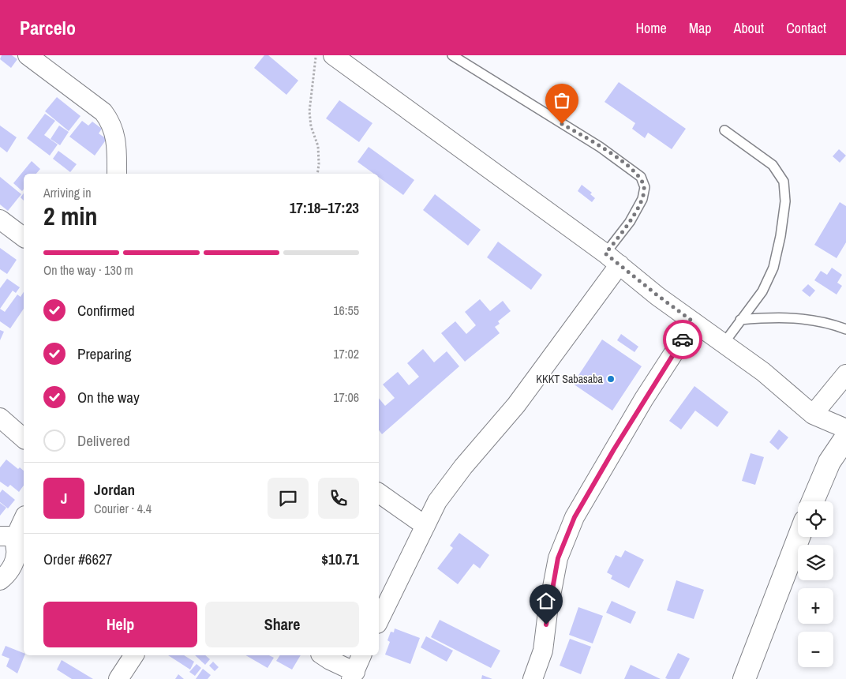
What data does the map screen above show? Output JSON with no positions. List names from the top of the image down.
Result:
{
  "places": ["KKKT Sabasaba"],
  "page": {
    "header": "Parcelo",
    "nav": [
      "Home",
      "Map",
      "About",
      "Contact"
    ],
    "heading": ["2 min", "Arriving in", "17:18–17:23"],
    "panel": [
      "Jordan",
      "Courier · 4.4",
      "Order #6627",
      "$10.71"
    ],
    "bar": "On the way · 130 m",
    "list": [
      ["Confirmed", "16:55"],
      ["Preparing", "17:02"],
      ["On the way", "17:06"],
      "Delivered"
    ],
    "round": "J",
    "map_buttons": ["+", "−"],
    "buttons": ["Help", "Share"]
  }
}
